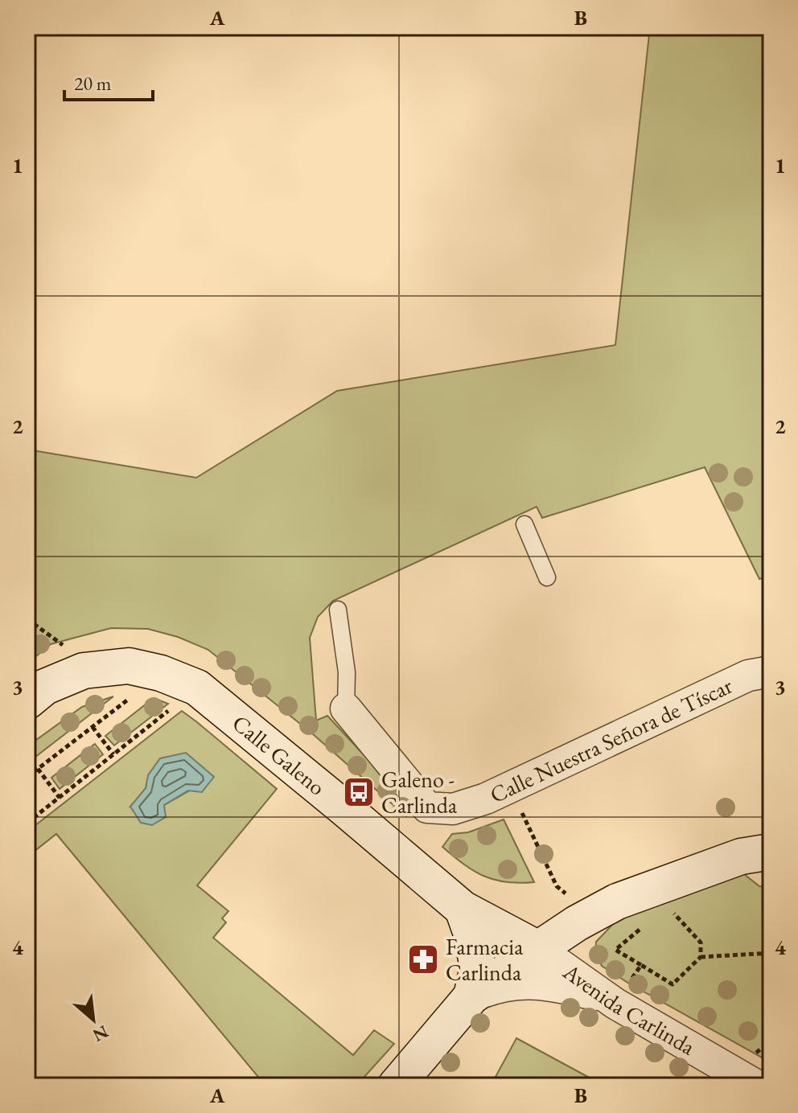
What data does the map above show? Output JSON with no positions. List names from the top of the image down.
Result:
{
  "streets": {
    "street": ["Calle Nuestra Señora de Tíscar", "Calle Galeno", "Avenida Carlinda"]
  },
  "crossings": [
    ["Calle Galeno", "Avenida Carlinda"]
  ],
  "places": {
    "bus stop": ["Galeno - Carlinda"],
    "pharmacy": ["Farmacia Carlinda"]
  },
  "scale_bar": "20 m",
  "north": "bottom right",
  "grid": {
    "columns": ["A", "B"],
    "rows": [
      "1",
      "2",
      "3",
      "4"
    ]
  }
}
